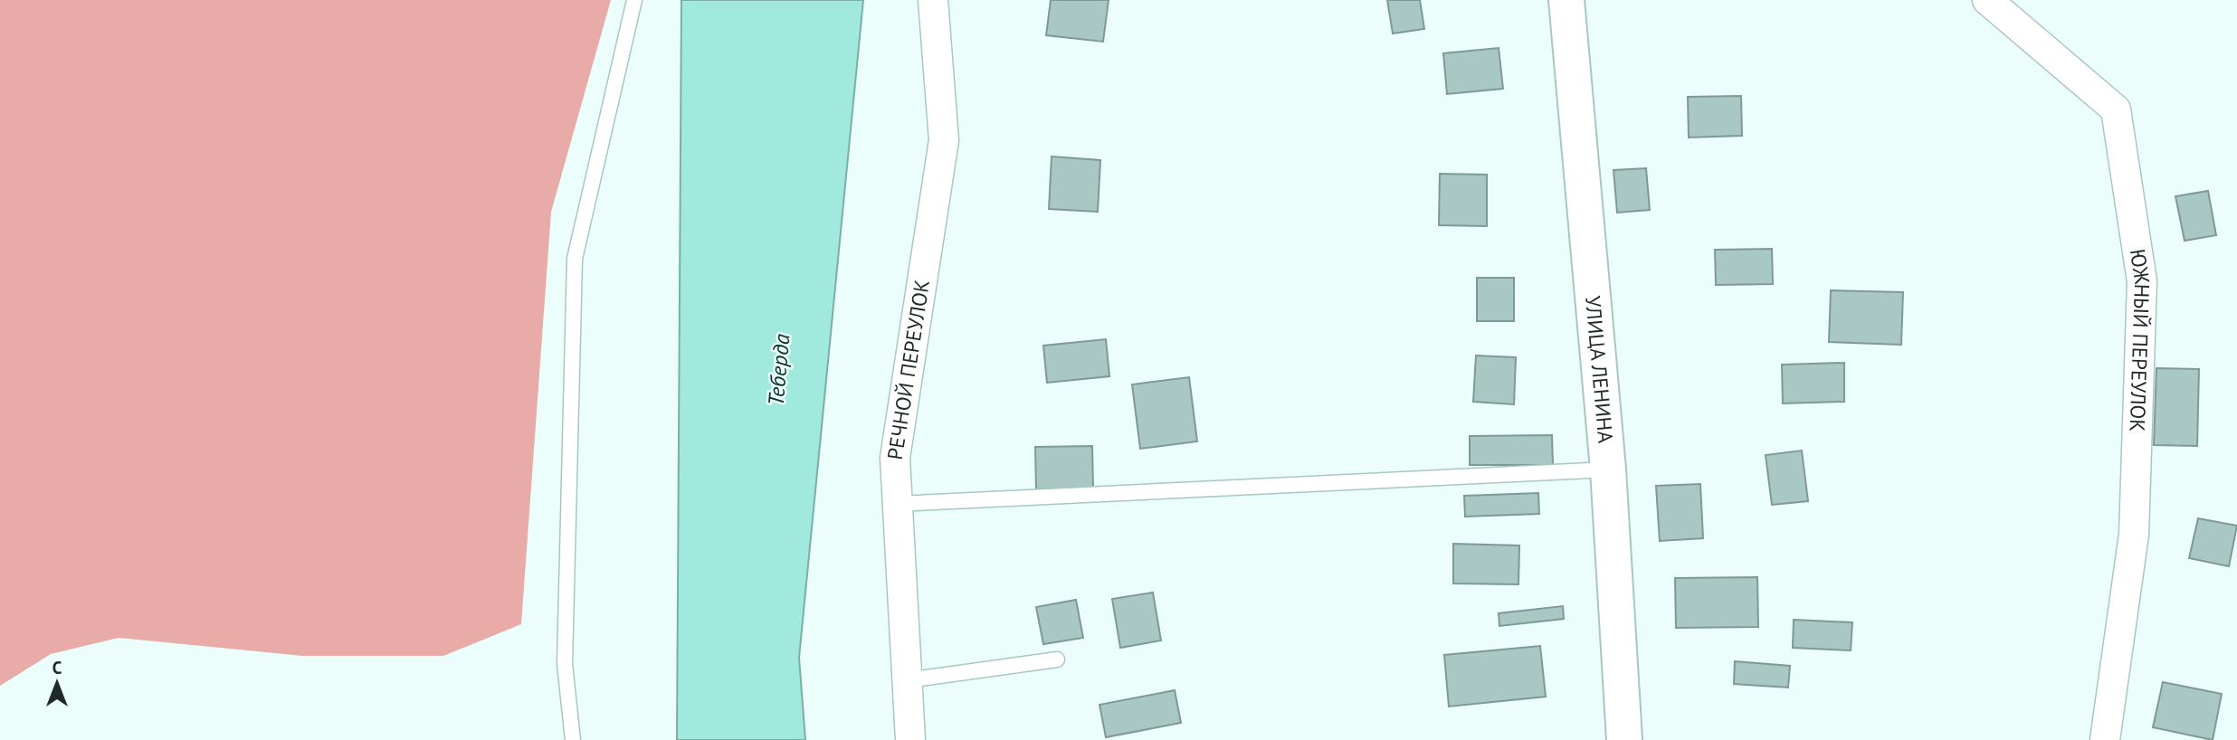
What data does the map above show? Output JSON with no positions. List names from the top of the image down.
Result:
{
  "streets": {
    "main road": ["УЛИЦА ЛЕНИНА"],
    "street": ["ЮЖНЫЙ ПЕРЕУЛОК", "РЕЧНОЙ ПЕРЕУЛОК"]
  },
  "water": ["Теберда"],
  "north": "top"
}
